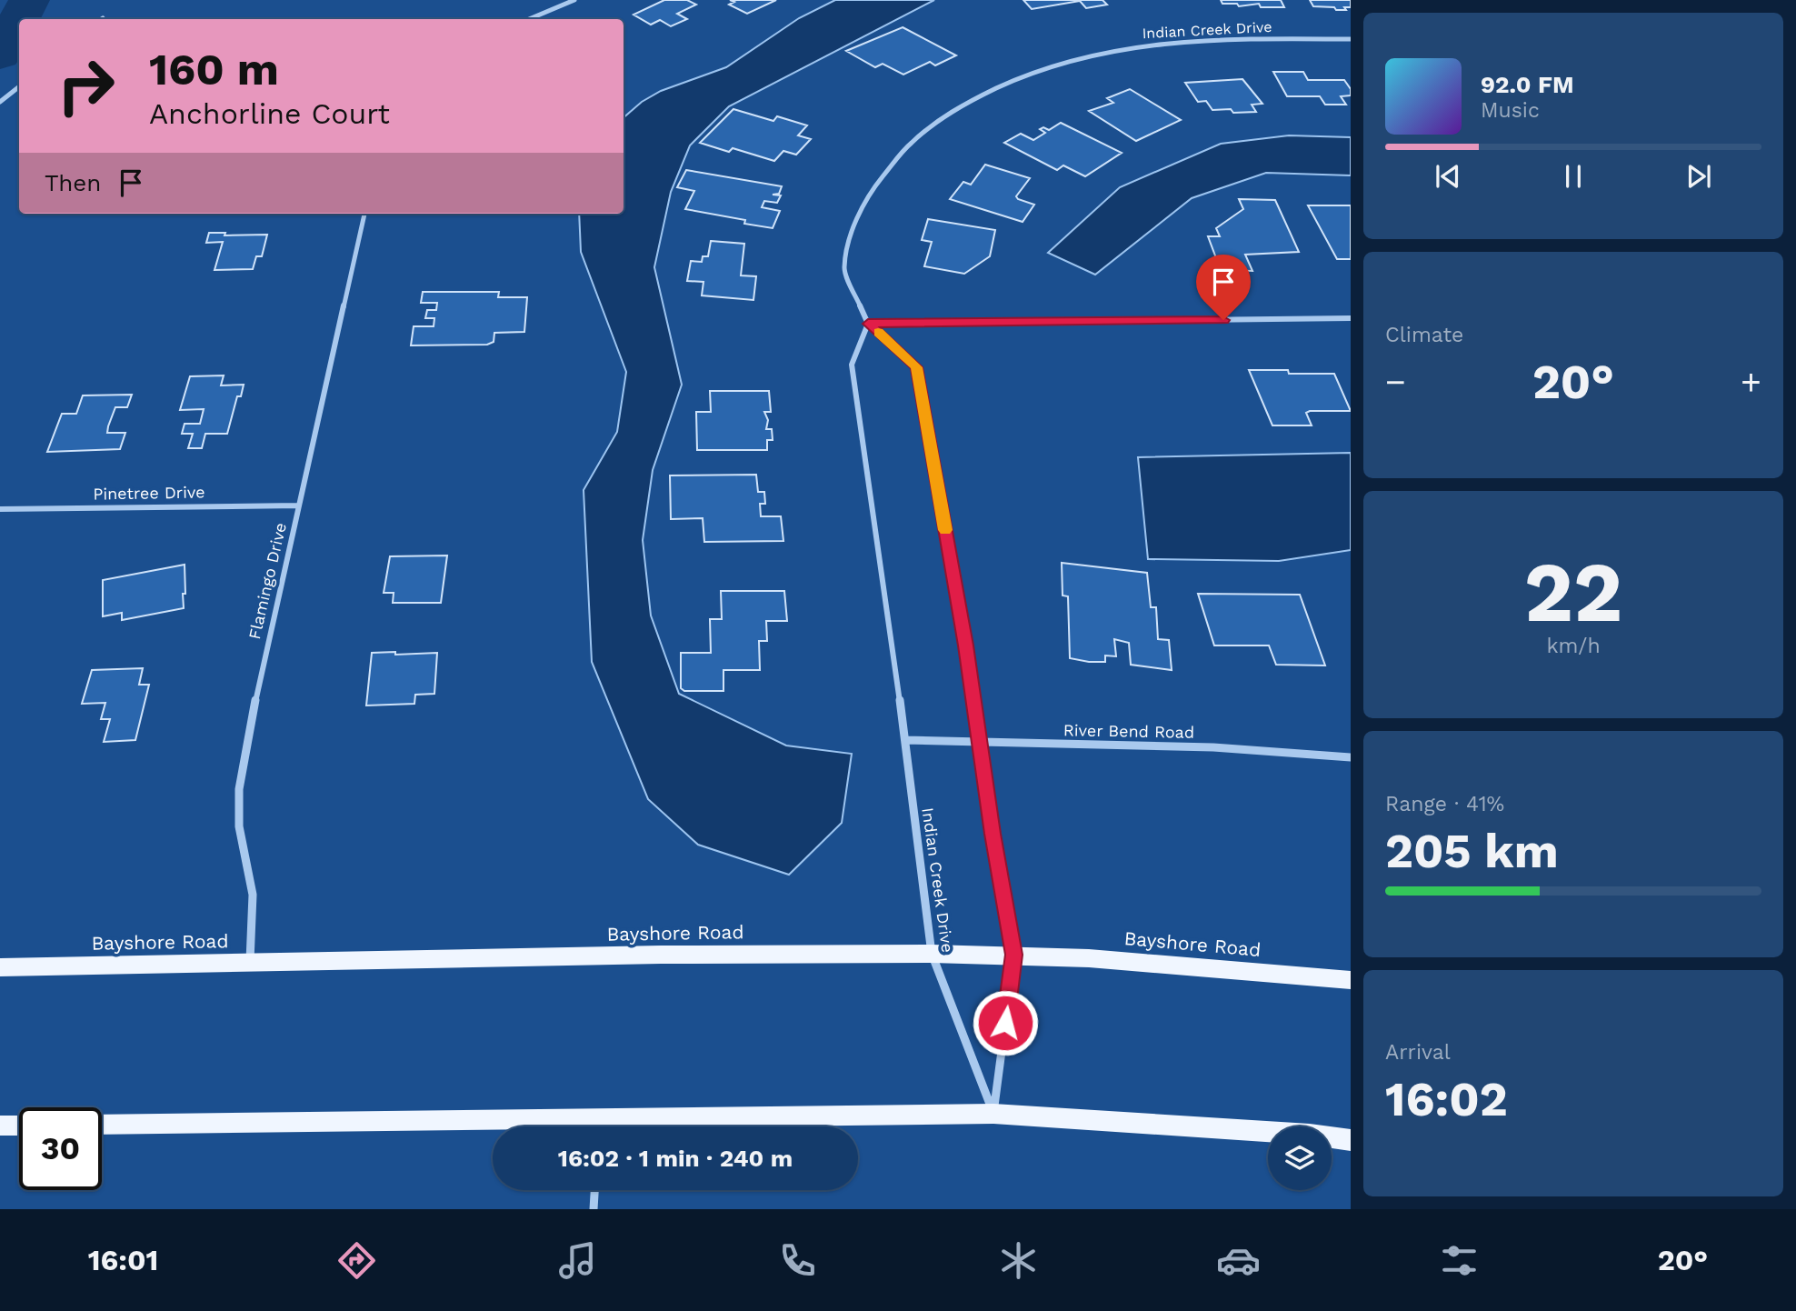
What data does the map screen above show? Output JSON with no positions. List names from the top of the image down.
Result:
{
  "streets": {
    "main road": ["Bayshore Road"],
    "street": [
      "Indian Creek Drive",
      "Pinetree Drive",
      "Flamingo Drive",
      "River Bend Road"
    ]
  },
  "crossings": [
    ["Indian Creek Drive", "River Bend Road"],
    ["Indian Creek Drive", "Bayshore Road"],
    ["Pinetree Drive", "Flamingo Drive"],
    ["Flamingo Drive", "Bayshore Road"]
  ],
  "page": {
    "turn": ["160 m", "Anchorline Court"],
    "song": ["92.0 FM", "Music"],
    "then": "Then",
    "tile": [
      "Climate",
      ["22", "km/h"],
      ["Range · 41%", "205 km"],
      ["Arrival", "16:02"]
    ],
    "heat": ["−", "20°", "+"],
    "limit": "30",
    "trip": "16:02 · 1 min · 240 m",
    "tabs": ["16:01", "20°"]
  }
}
